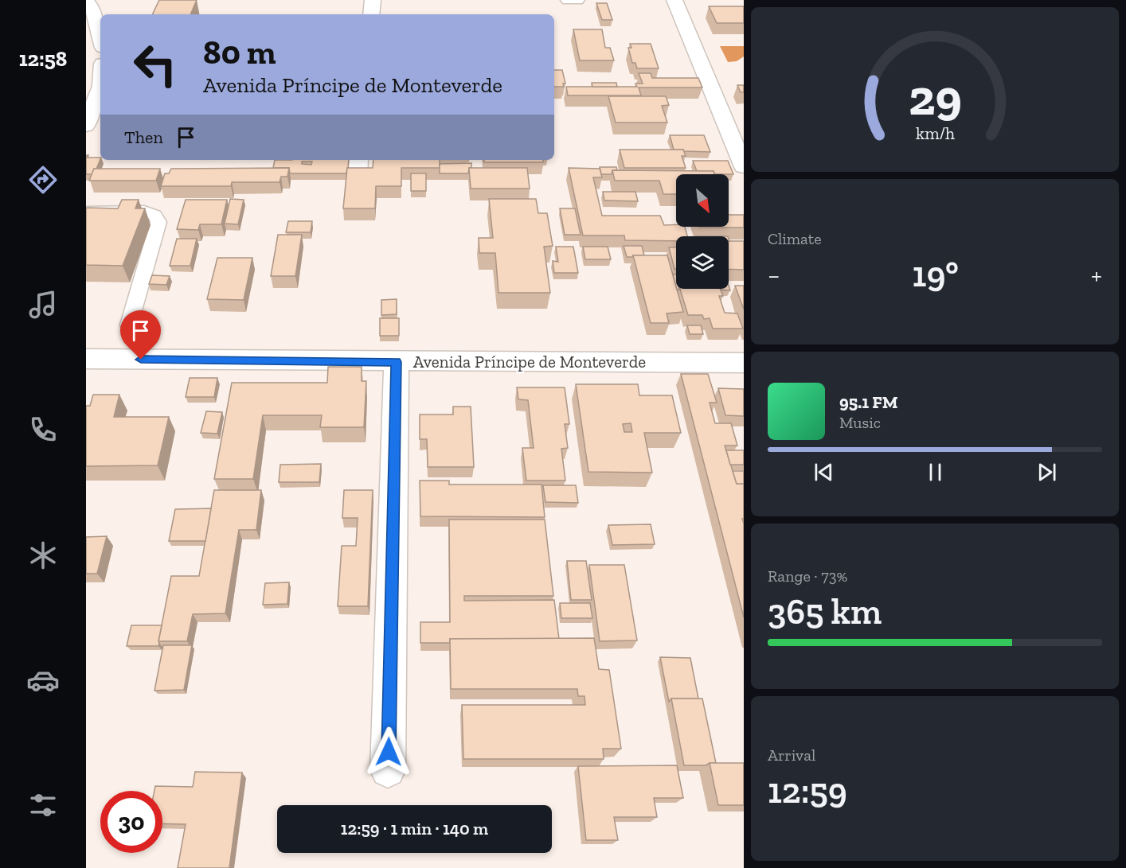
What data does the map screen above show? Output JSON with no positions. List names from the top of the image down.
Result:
{
  "streets": {
    "street": ["Avenida Príncipe de Monteverde"]
  },
  "north": "bottom right",
  "page": {
    "tabs": "12:58",
    "turn": ["80 m", "Avenida Príncipe de Monteverde"],
    "then": "Then",
    "tile": [
      "Climate",
      ["Range · 73%", "365 km"],
      ["Arrival", "12:59"]
    ],
    "heat": ["−", "19°", "+"],
    "song": ["95.1 FM", "Music"],
    "limit": "30",
    "trip": "12:59 · 1 min · 140 m",
    "gauge": ["29", "km/h"]
  }
}
